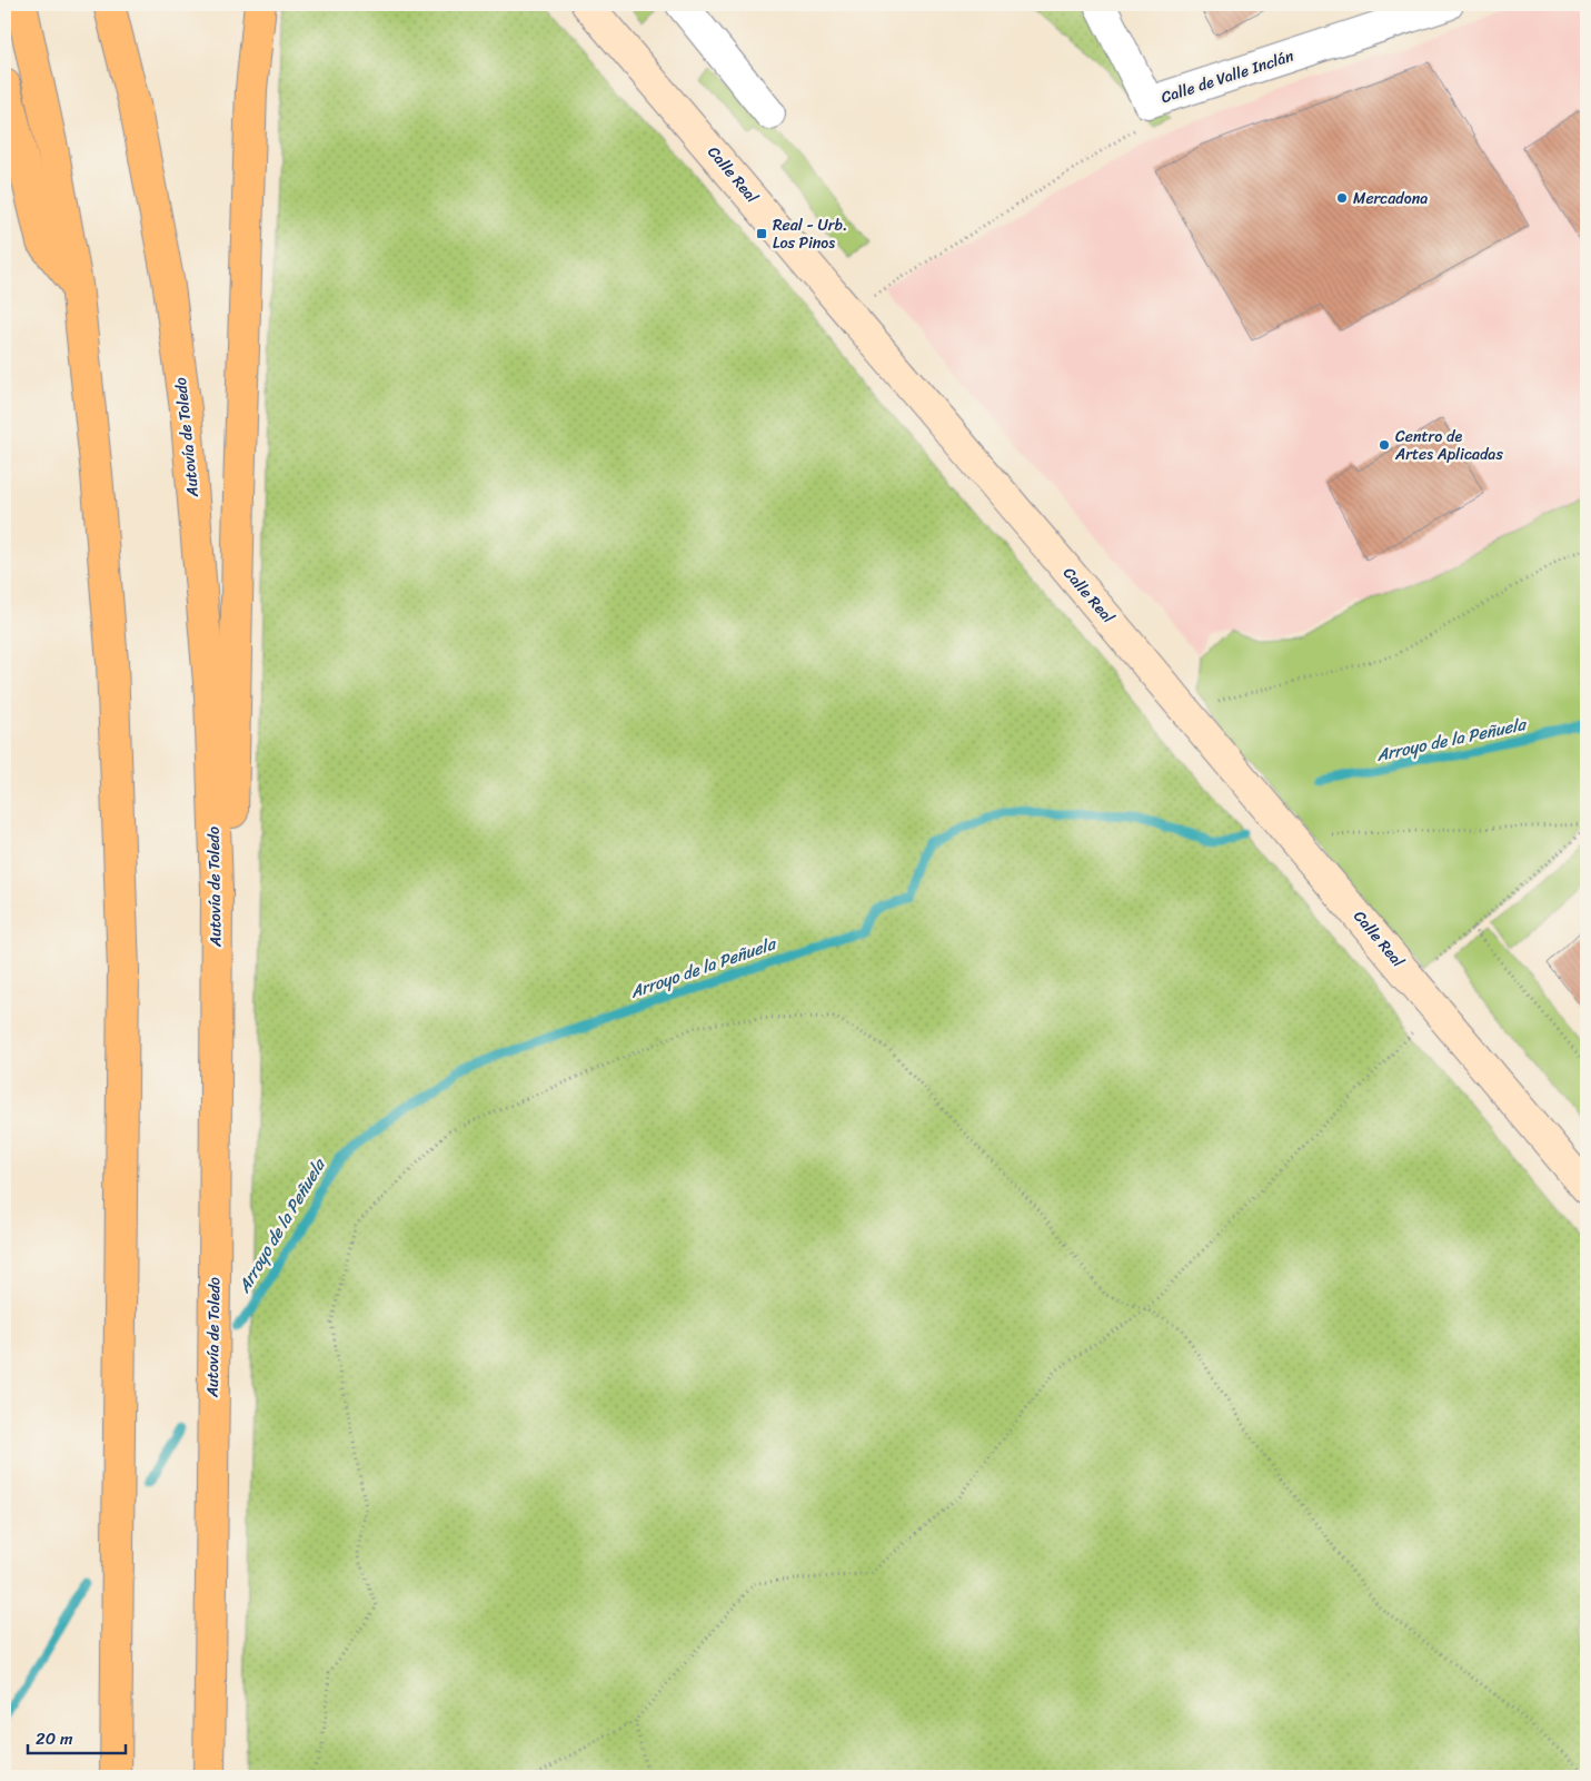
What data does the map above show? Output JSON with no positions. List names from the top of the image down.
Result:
{
  "streets": {
    "highway": ["Autovía de Toledo"],
    "street": ["Calle de Valle Inclán", "Calle Real"]
  },
  "water": ["Arroyo de la Peñuela"],
  "places": {
    "other": ["Mercadona", "Centro de Artes Aplicadas"],
    "transit": ["Real - Urb. Los Pinos"]
  },
  "scale_bar": "20 m"
}
